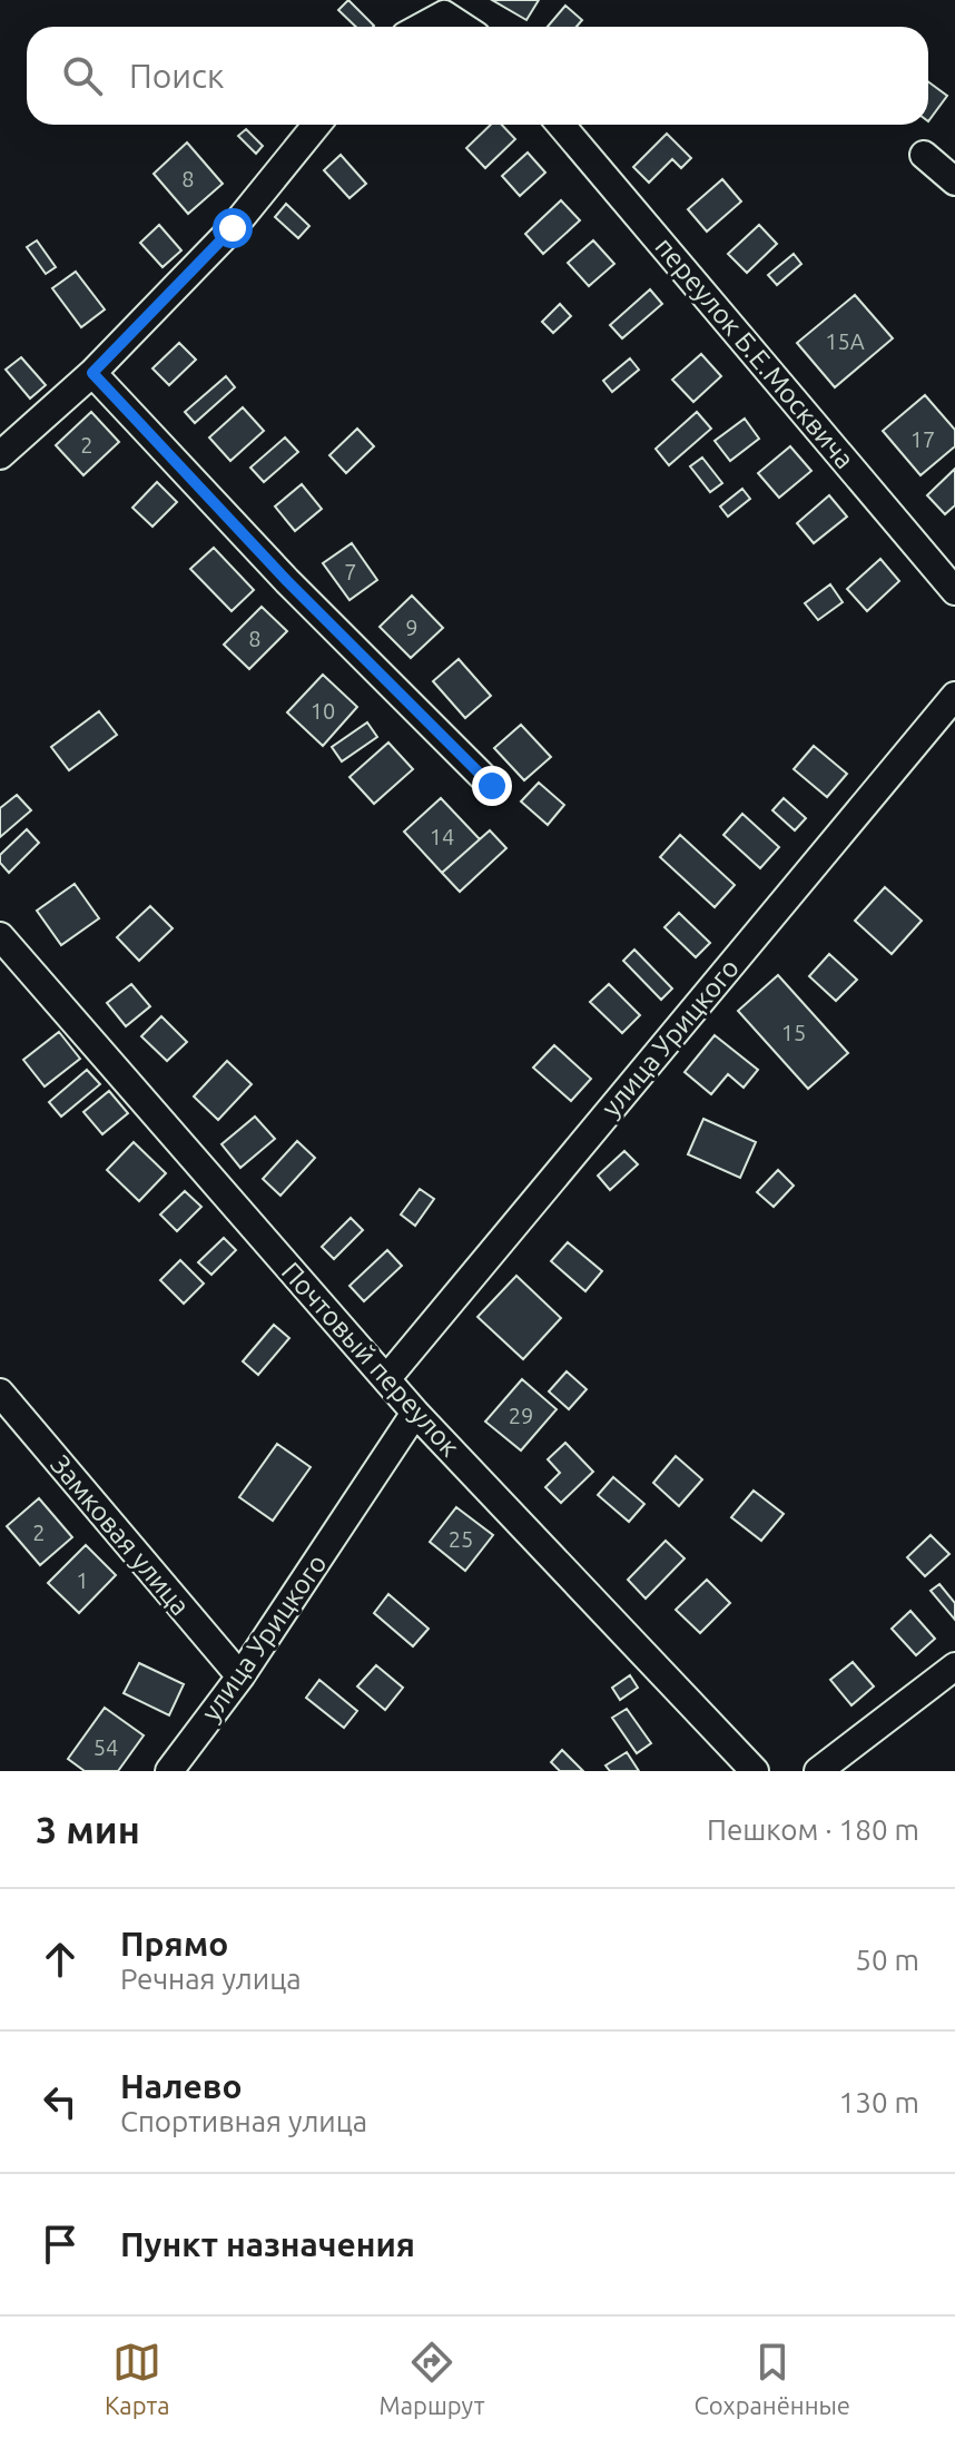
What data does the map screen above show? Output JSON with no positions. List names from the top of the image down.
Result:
{
  "streets": {
    "street": [
      "переулок Б.Е.Москвича",
      "улица Урицкого",
      "Почтовый переулок",
      "Замковая улица"
    ]
  },
  "crossings": [
    ["улица Урицкого", "Почтовый переулок"],
    ["улица Урицкого", "Замковая улица"]
  ],
  "house_numbers": [
    "8",
    "15А",
    "17",
    "2",
    "7",
    "9",
    "8",
    "10",
    "14",
    "15",
    "29",
    "2",
    "25",
    "1",
    "54"
  ],
  "page": {
    "search": "Поиск",
    "heading": ["3 мин", "Пешком · 180 m"],
    "list": [
      ["Прямо", "Речная улица", "50 m"],
      ["Налево", "Спортивная улица", "130 m"],
      "Пункт назначения"
    ],
    "nav": ["Карта", "Маршрут", "Сохранённые"]
  }
}
